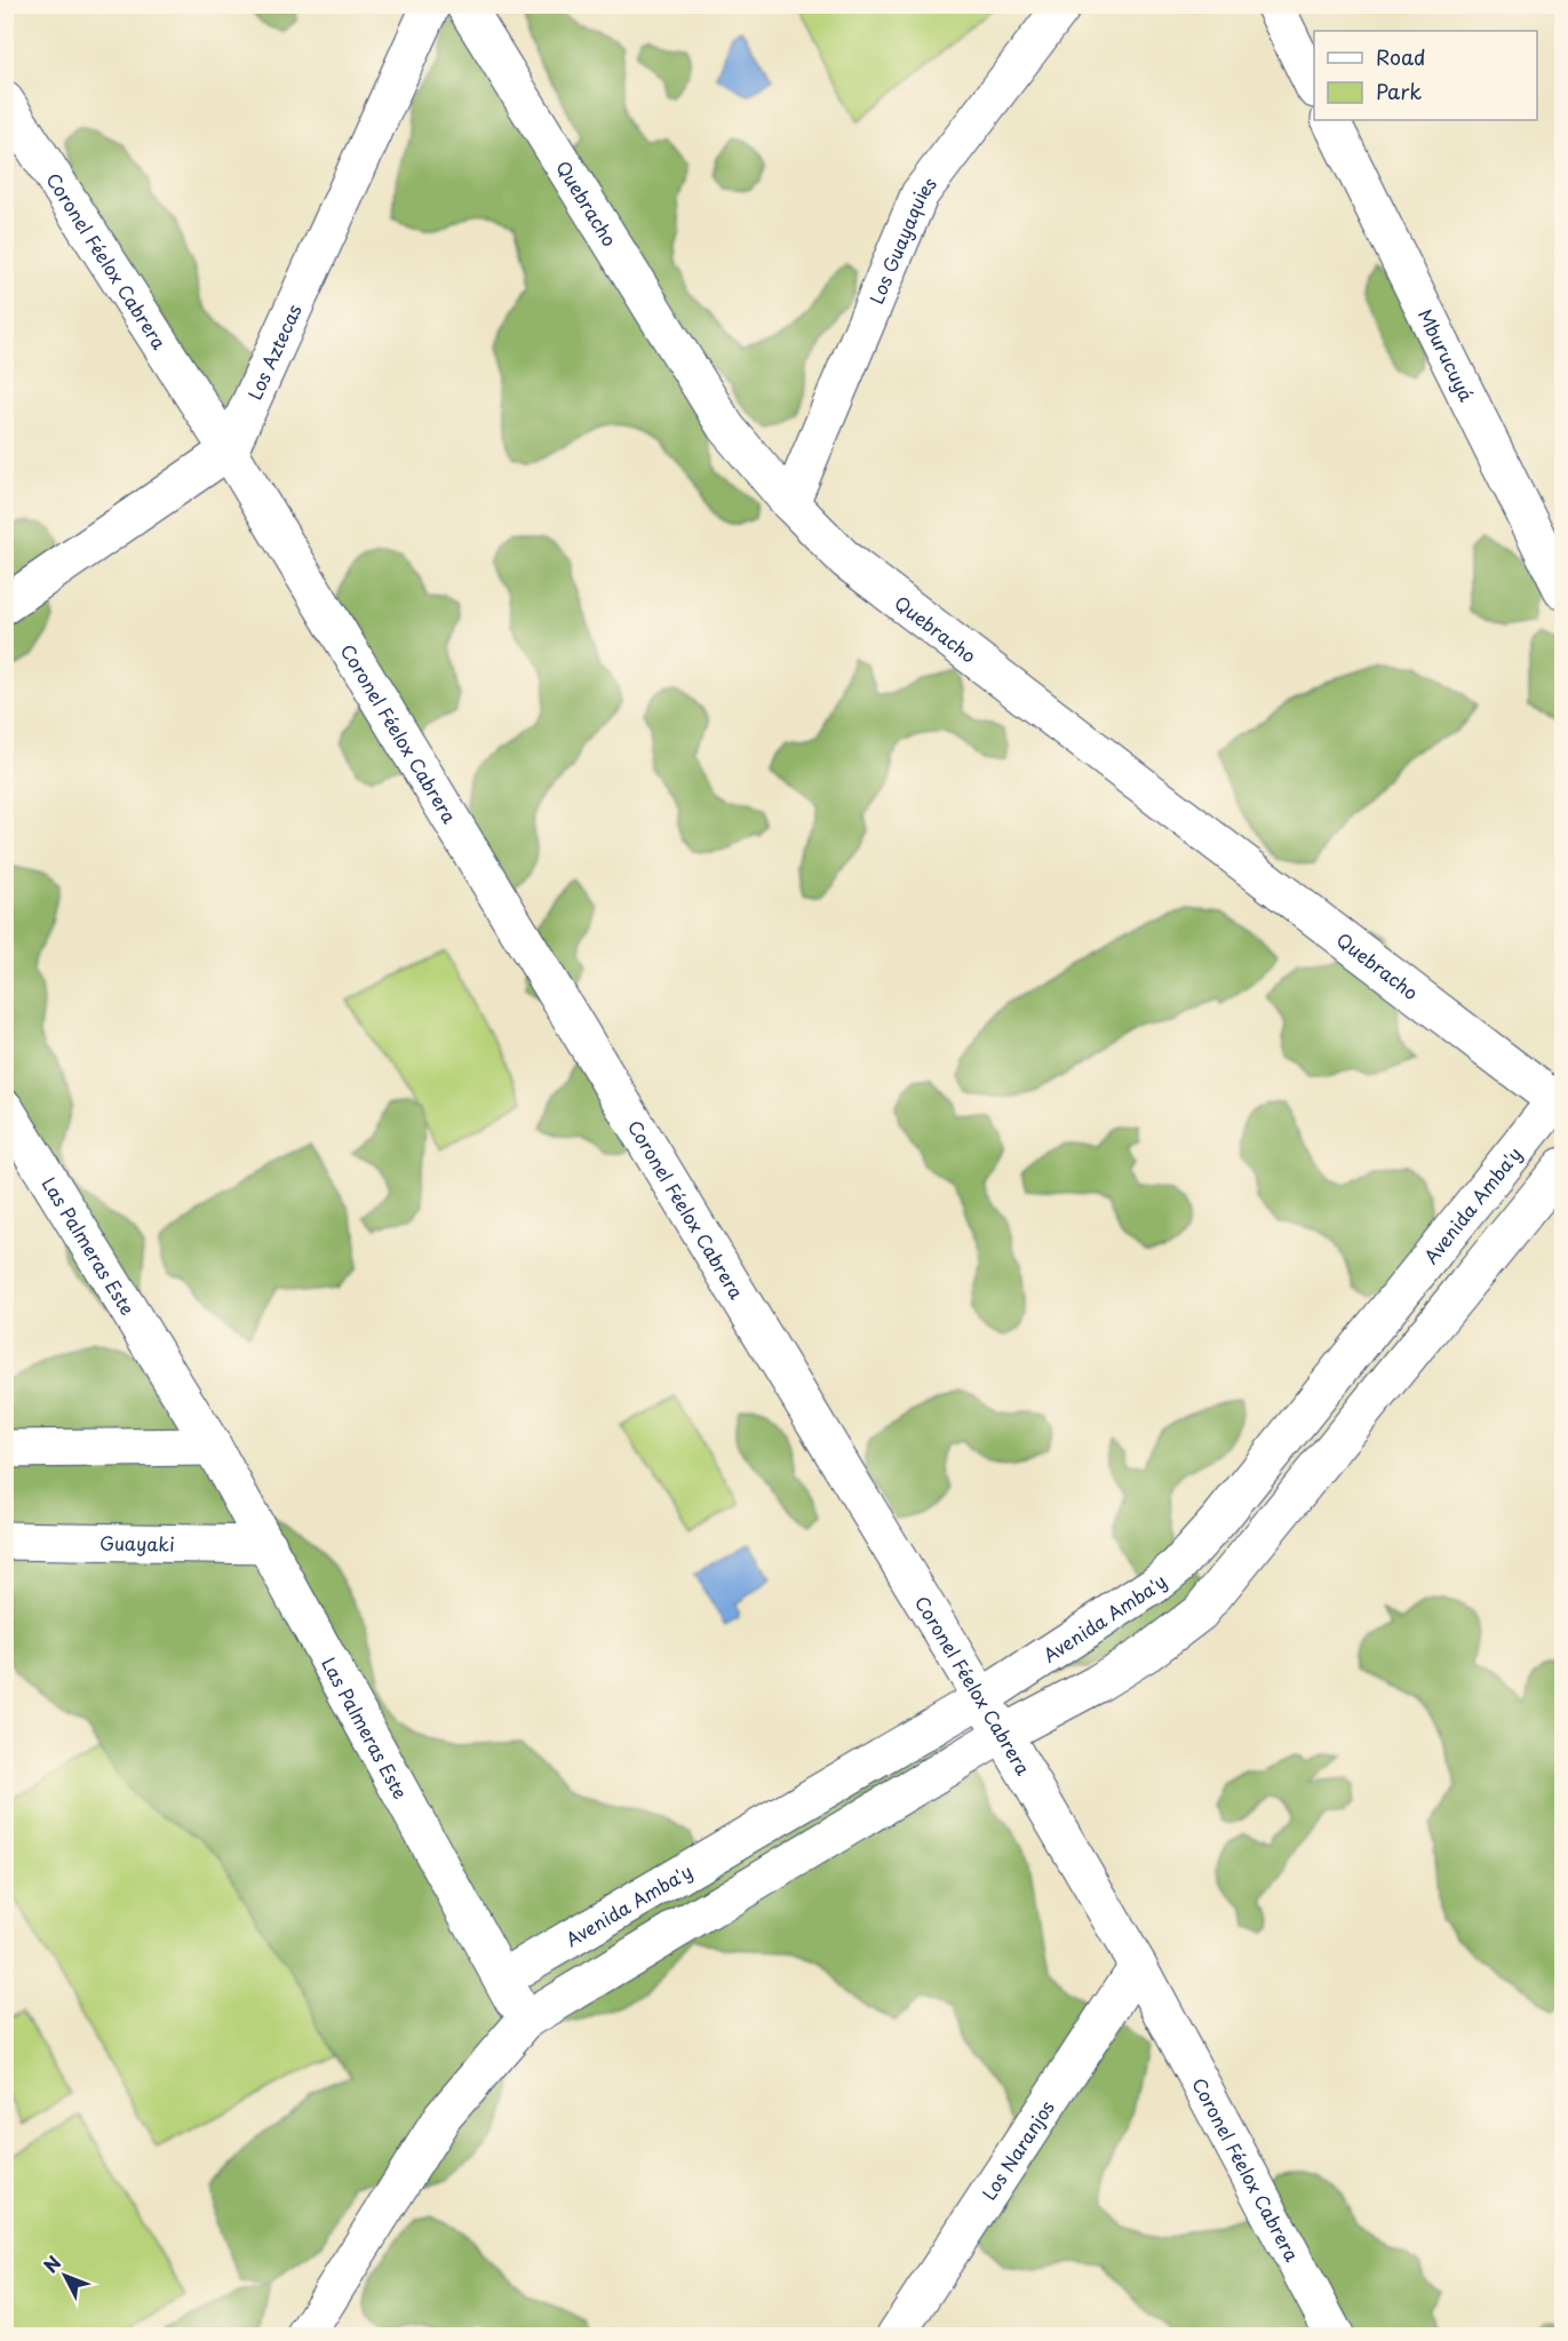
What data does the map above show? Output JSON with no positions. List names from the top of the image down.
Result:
{
  "streets": {
    "street": [
      "Quebracho",
      "Los Guayaquies",
      "Coronel Féelox Cabrera",
      "Los Aztecas",
      "Mburucuyá",
      "Avenida Amba'y",
      "Las Palmeras Este",
      "Guayaki",
      "Los Naranjos"
    ]
  },
  "crossings": [
    ["Quebracho", "Los Guayaquies"],
    ["Quebracho", "Avenida Amba'y"],
    ["Coronel Féelox Cabrera", "Los Aztecas"],
    ["Coronel Féelox Cabrera", "Avenida Amba'y"],
    ["Coronel Féelox Cabrera", "Los Naranjos"],
    ["Avenida Amba'y", "Las Palmeras Este"],
    ["Las Palmeras Este", "Guayaki"]
  ],
  "legend": ["Road", "Park"],
  "north": "top left"
}
